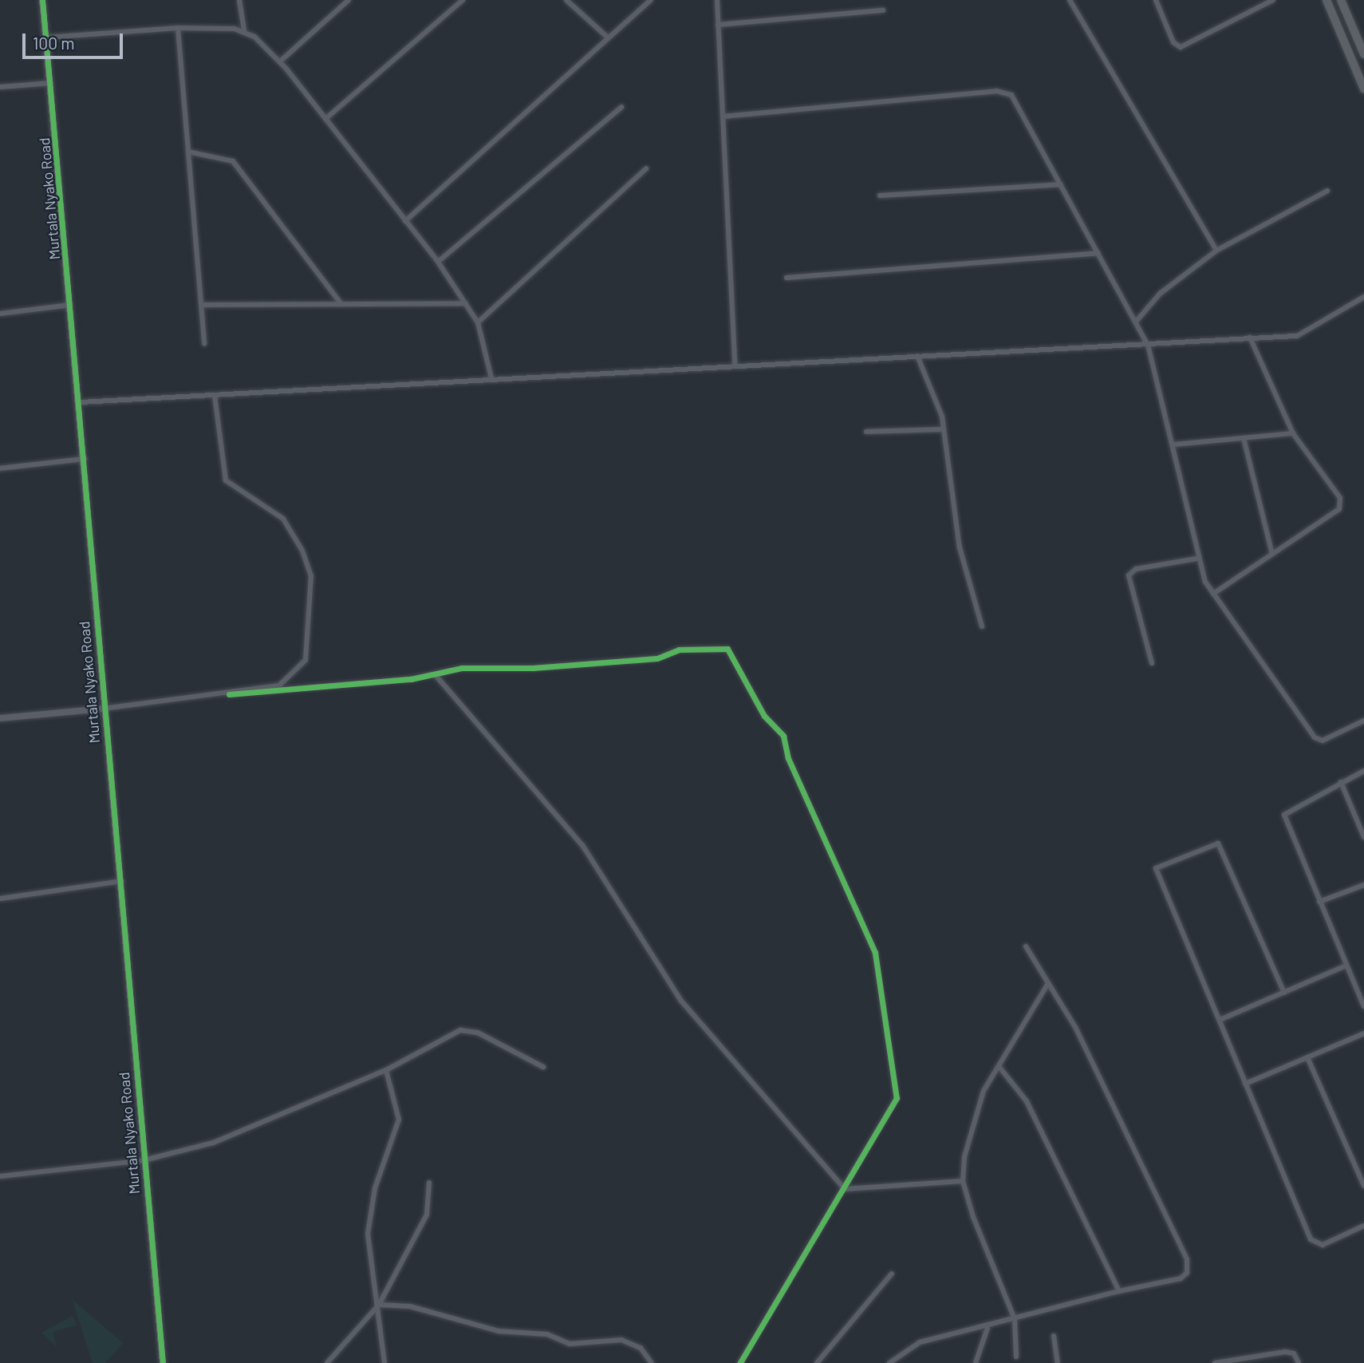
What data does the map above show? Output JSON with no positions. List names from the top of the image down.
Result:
{
  "streets": {
    "street": ["Murtala Nyako Road"]
  },
  "scale_bar": "100 m"
}
